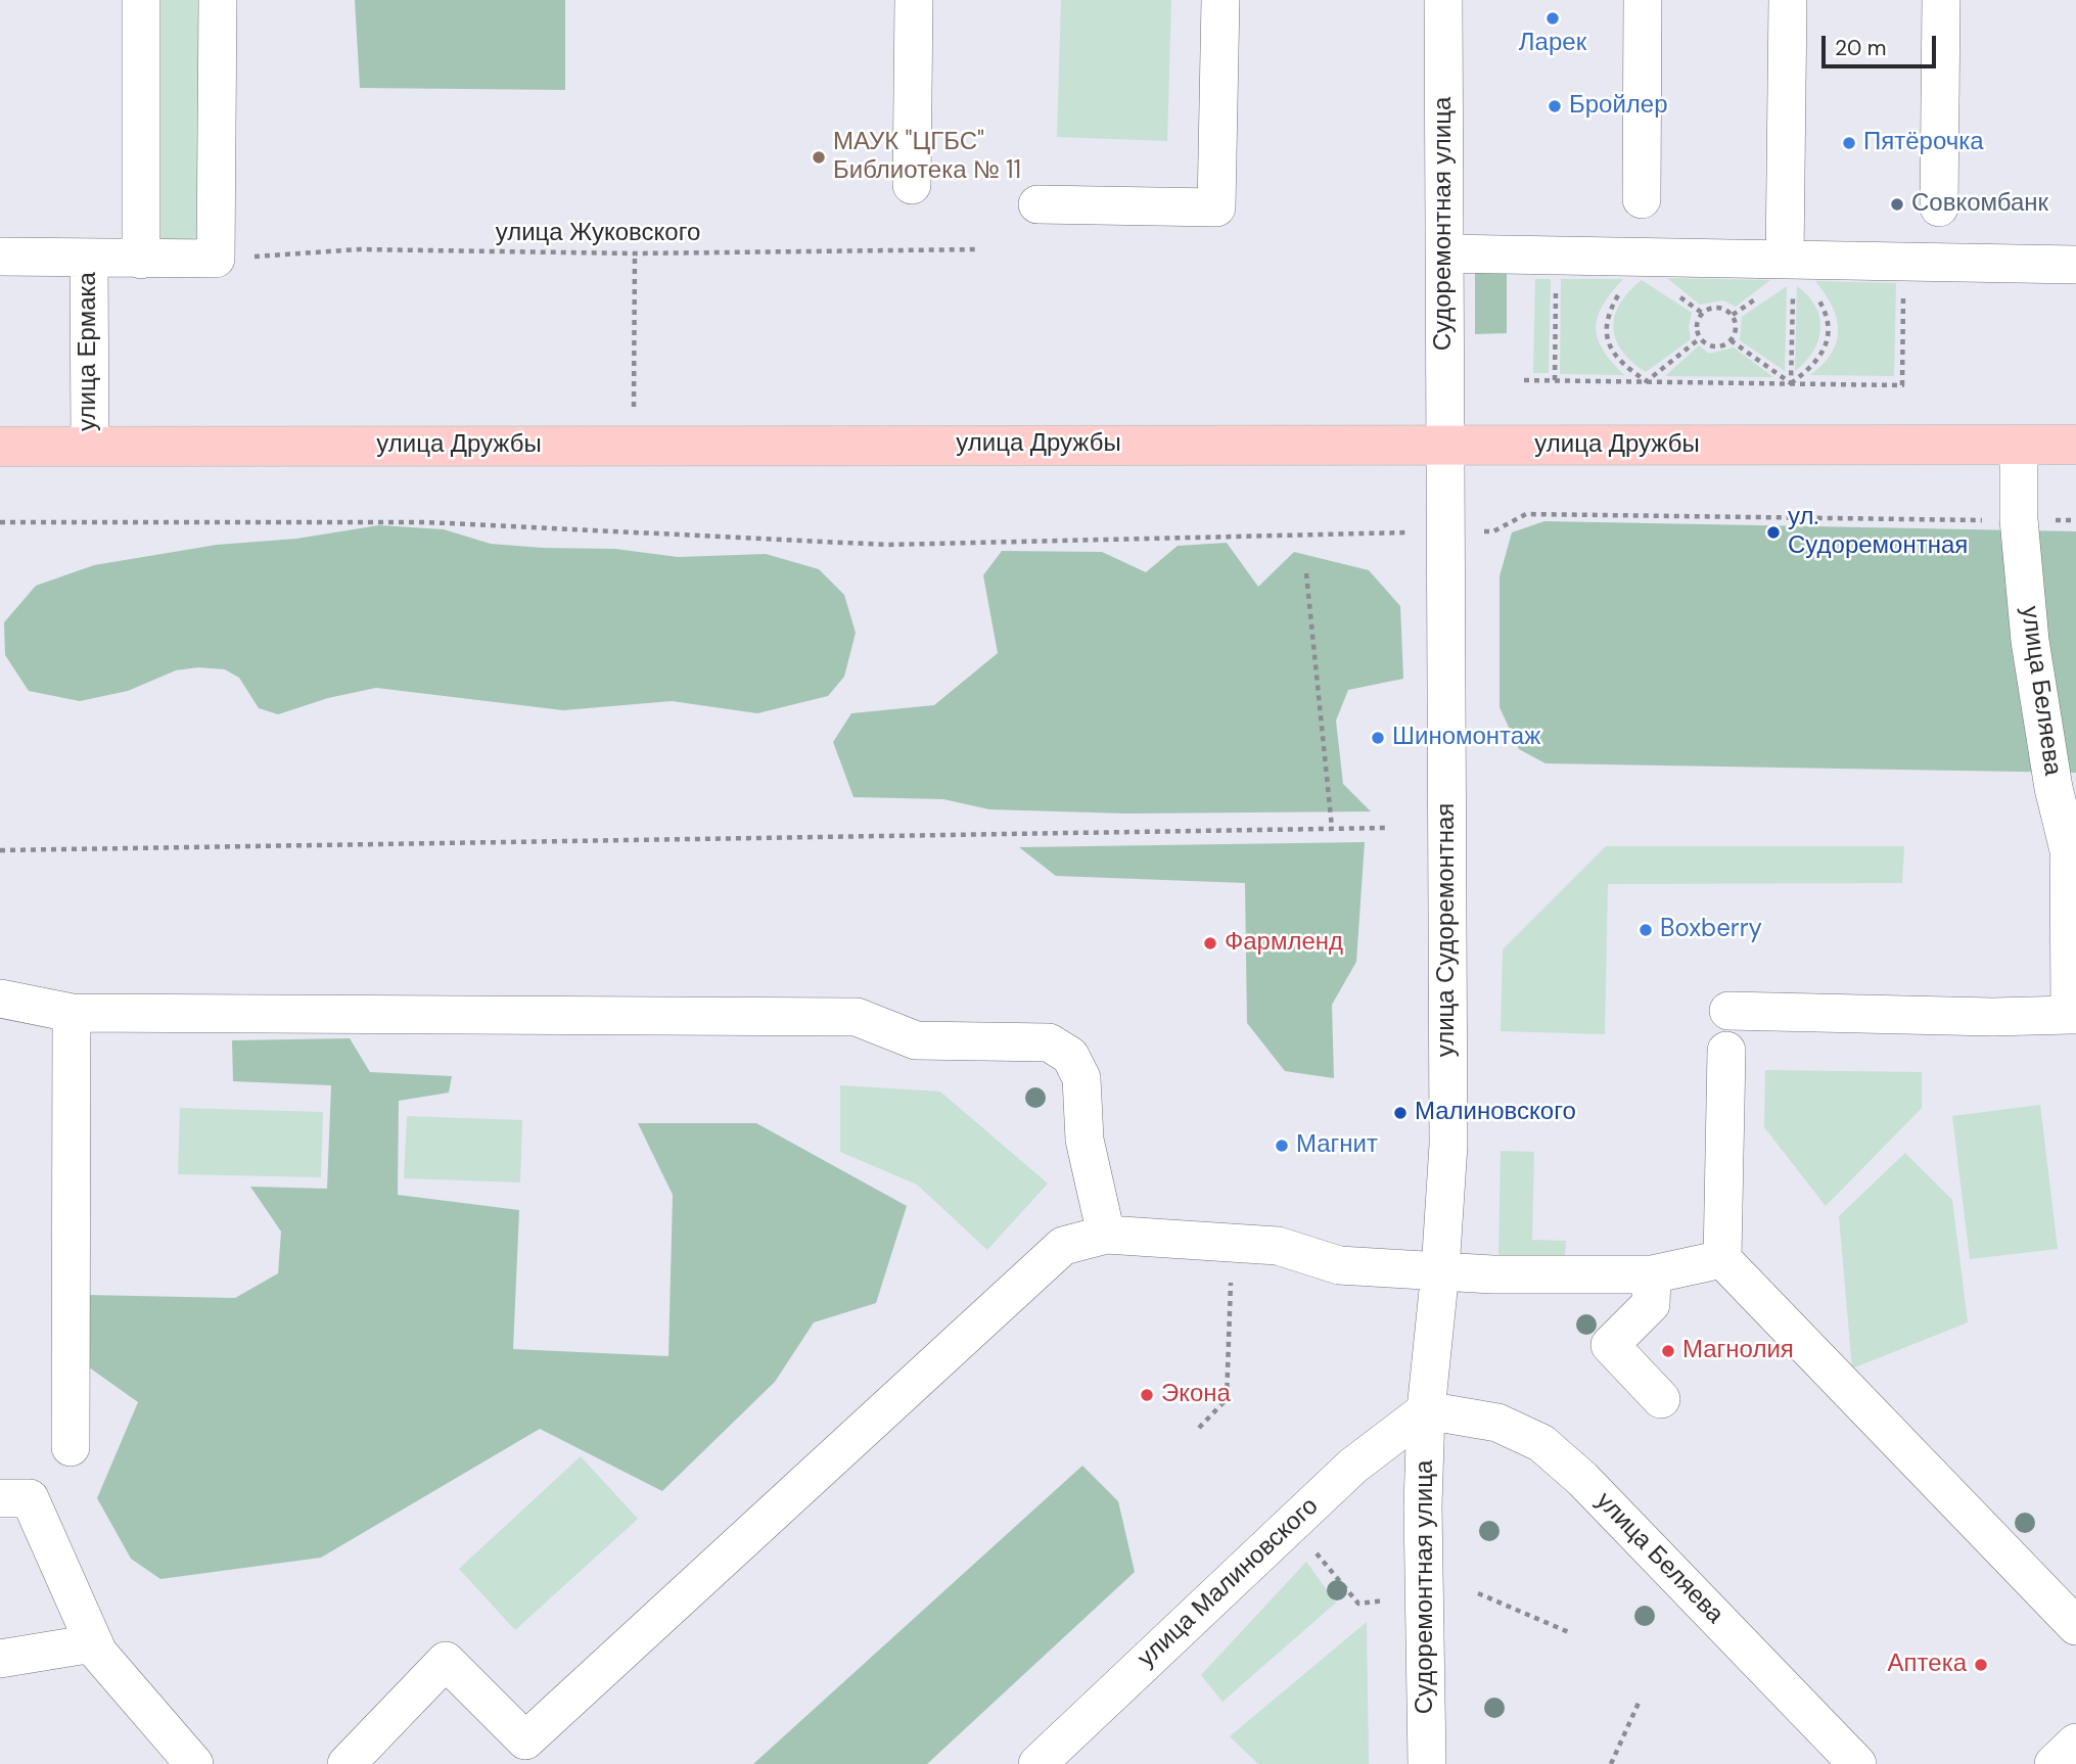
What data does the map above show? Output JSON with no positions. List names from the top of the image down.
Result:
{
  "streets": {
    "main road": ["улица Дружбы"],
    "street": [
      "Судоремонтная улица",
      "улица Ермака",
      "улица Беляева",
      "улица Судоремонтная",
      "улица Малиновского"
    ],
    "path": ["улица Жуковского"]
  },
  "crossings": [
    ["Судоремонтная улица", "улица Дружбы"],
    ["Судоремонтная улица", "улица Беляева"],
    ["Судоремонтная улица", "улица Судоремонтная"],
    ["Судоремонтная улица", "улица Малиновского"],
    ["улица Ермака", "улица Дружбы"],
    ["улица Дружбы", "улица Беляева"],
    ["улица Дружбы", "улица Судоремонтная"],
    ["улица Беляева", "улица Судоремонтная"],
    ["улица Беляева", "улица Малиновского"],
    ["улица Судоремонтная", "улица Малиновского"]
  ],
  "places": [
    "Ларек",
    "Бройлер",
    "Пятёрочка",
    "МАУК \"ЦГБС\" Библиотека № 11",
    "Совкомбанк",
    "ул. Судоремонтная",
    "Шиномонтаж",
    "Boxberry",
    "Фармленд",
    "Малиновского",
    "Магнит",
    "Магнолия",
    "Экона",
    "Аптека"
  ],
  "scale_bar": "20 m"
}
